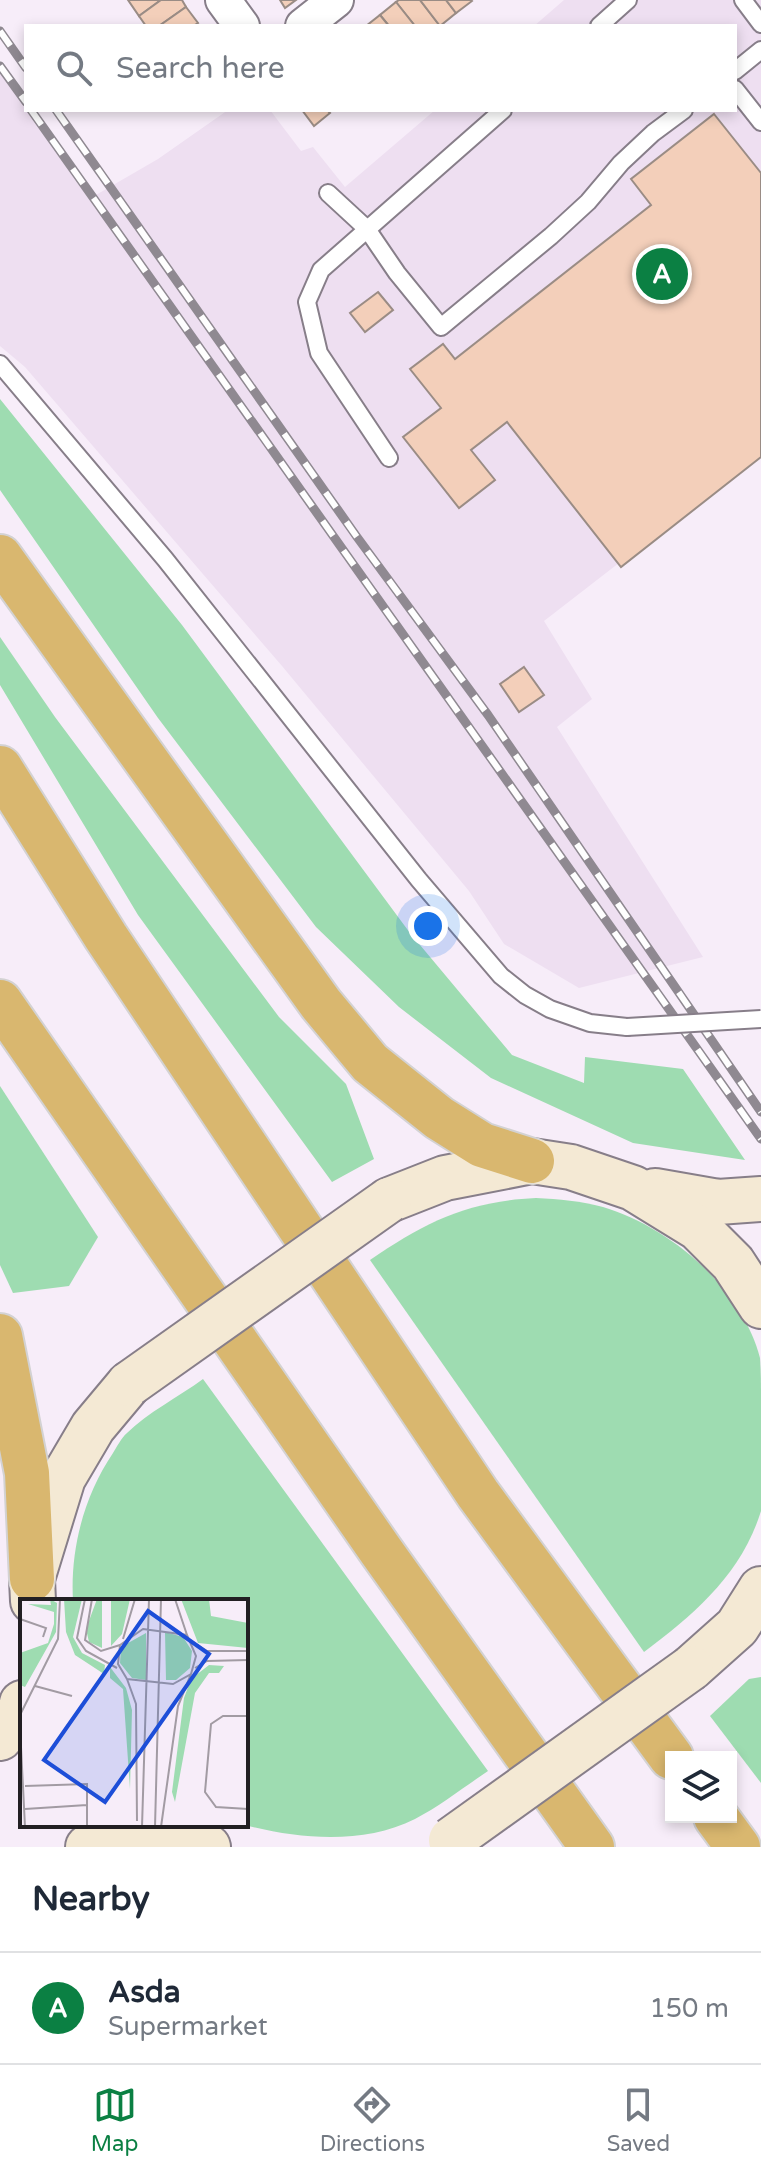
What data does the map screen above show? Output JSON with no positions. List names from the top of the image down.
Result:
{
  "page": {
    "search": "Search here",
    "pins": "A",
    "heading": "Nearby",
    "list": [
      {
        "mark": "A",
        "name": "Asda",
        "note": "Supermarket",
        "value": "150 m"
      }
    ],
    "nav": ["Map", "Directions", "Saved"]
  }
}
